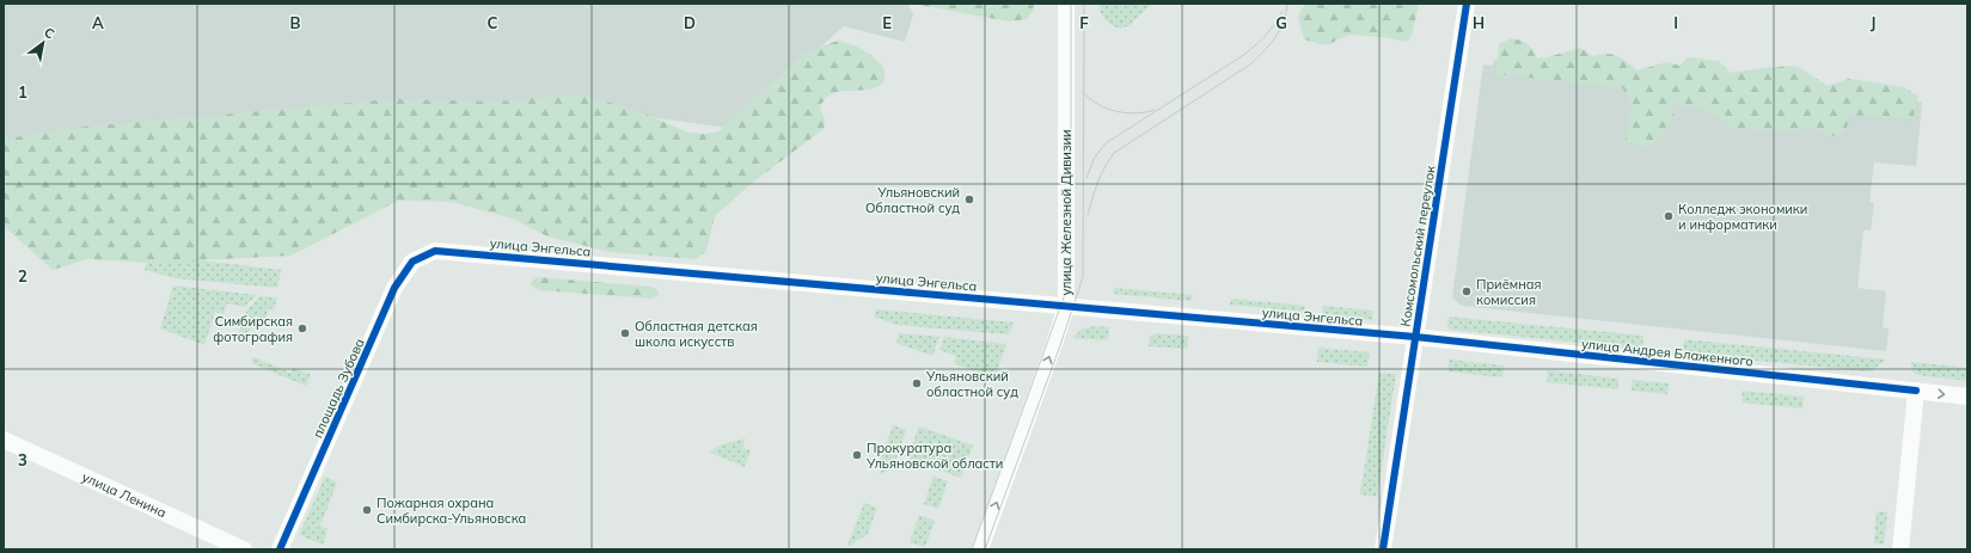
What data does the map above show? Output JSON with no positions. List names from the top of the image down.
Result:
{
  "streets": {
    "street": [
      "улица Железной Дивизии",
      "Комсомольский переулок",
      "улица Энгельса",
      "улица Андрея Блаженного",
      "площадь Зубова",
      "улица Ленина"
    ]
  },
  "crossings": [
    ["улица Железной Дивизии", "улица Энгельса"],
    ["Комсомольский переулок", "улица Энгельса"],
    ["Комсомольский переулок", "улица Андрея Блаженного"],
    ["улица Энгельса", "улица Андрея Блаженного"],
    ["улица Энгельса", "площадь Зубова"]
  ],
  "one_way": ["улица Железной Дивизии"],
  "places": [
    "Ульяновский Областной суд",
    "Колледж экономики и информатики",
    "Приёмная комиссия",
    "Симбирская фотография",
    "Областная детская школа искусств",
    "Ульяновский областной суд",
    "Прокуратура Ульяновской области",
    "Пожарная охрана Симбирска-Ульяновска"
  ],
  "north": "top right",
  "grid": {
    "columns": [
      "A",
      "B",
      "C",
      "D",
      "E",
      "F",
      "G",
      "H",
      "I",
      "J"
    ],
    "rows": ["1", "2", "3"]
  }
}
